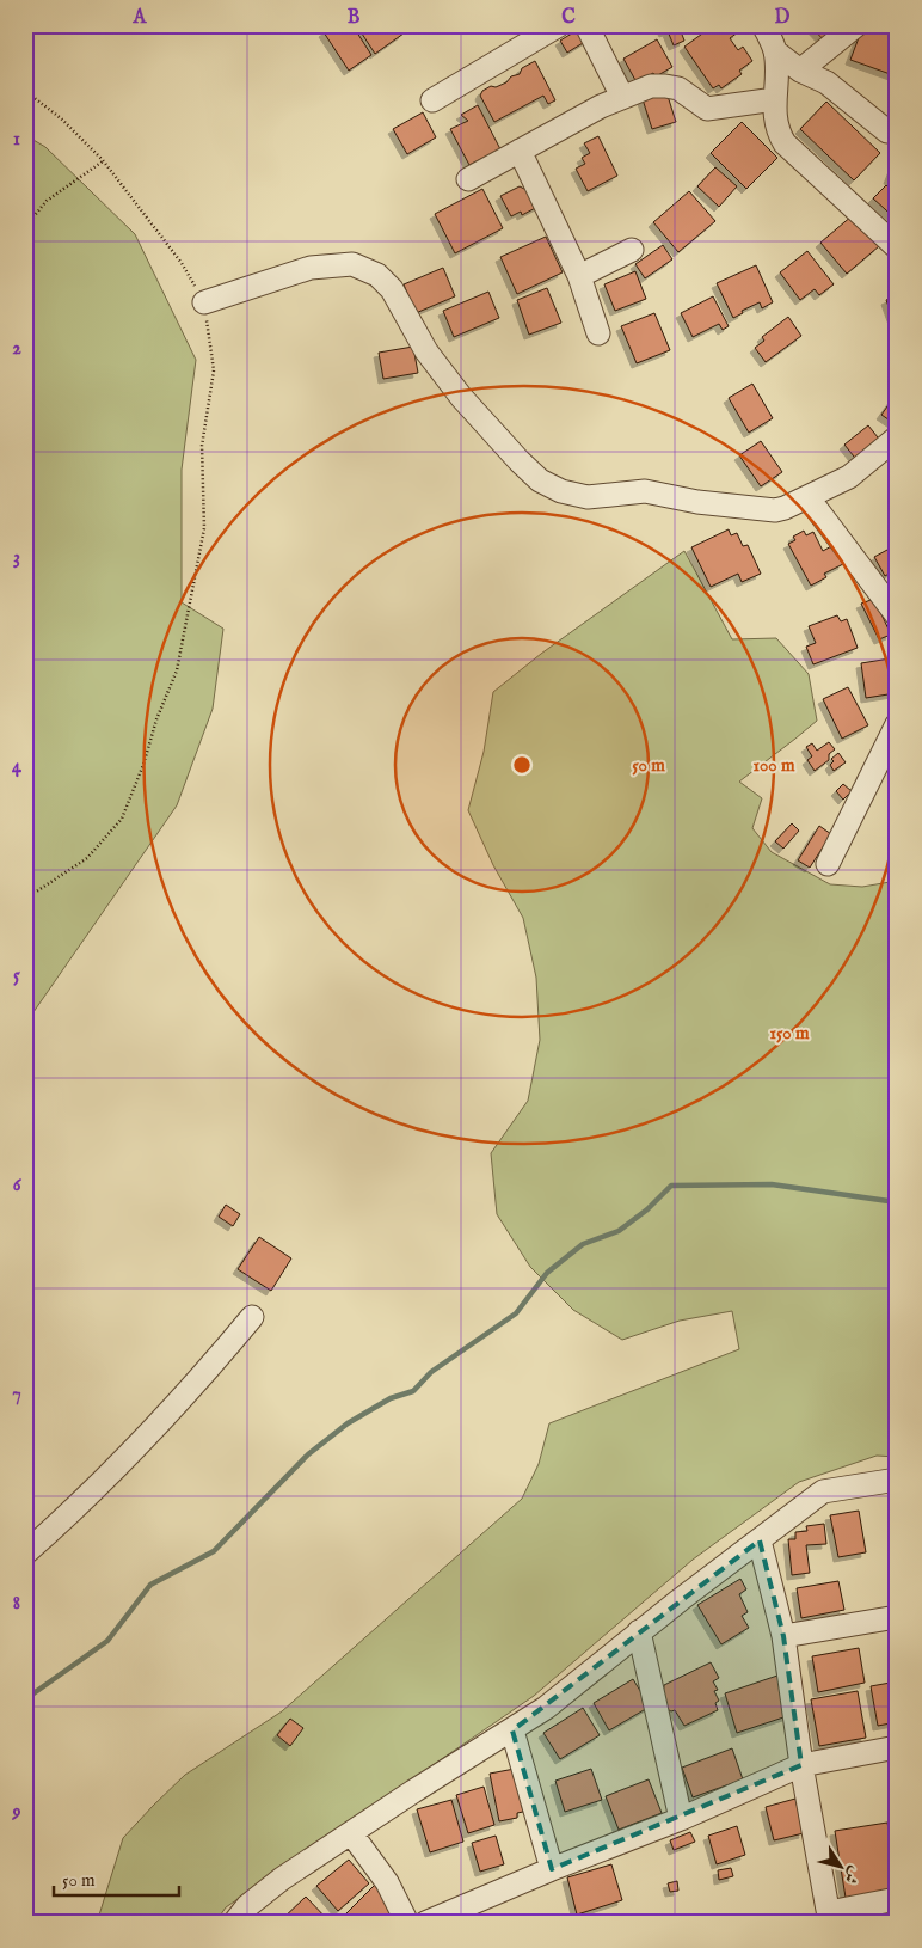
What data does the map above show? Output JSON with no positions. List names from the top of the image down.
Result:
{
  "scale_bar": "50 m",
  "north": "bottom right",
  "grid": {
    "columns": [
      "A",
      "B",
      "C",
      "D"
    ],
    "rows": [
      "1",
      "2",
      "3",
      "4",
      "5",
      "6",
      "7",
      "8",
      "9"
    ]
  },
  "rings": ["50 m", "100 m", "150 m"]
}
